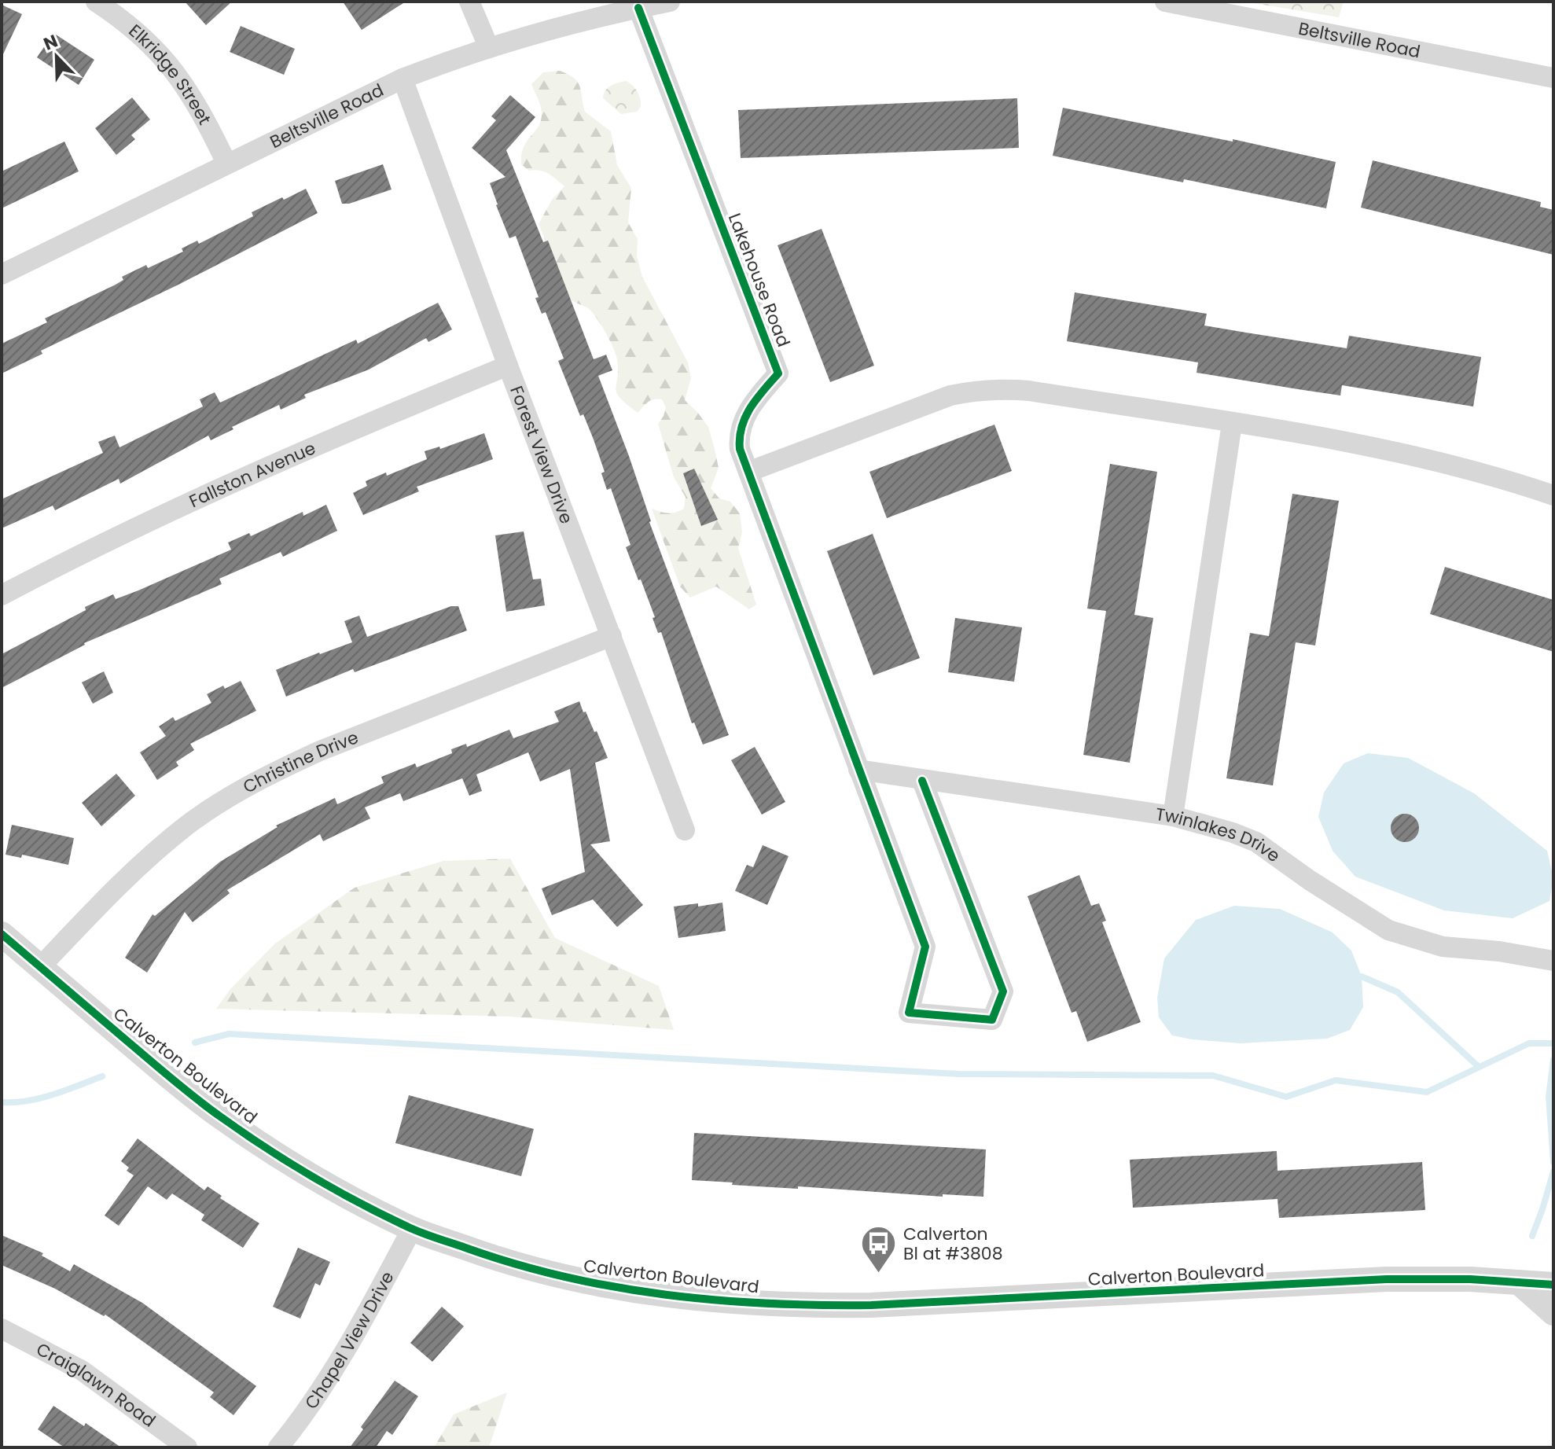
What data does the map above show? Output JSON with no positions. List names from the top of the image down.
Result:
{
  "streets": {
    "street": [
      "Beltsville Road",
      "Elkridge Street",
      "Lakehouse Road",
      "Forest View Drive",
      "Fallston Avenue",
      "Christine Drive",
      "Twinlakes Drive",
      "Calverton Boulevard",
      "Chapel View Drive",
      "Craiglawn Road"
    ]
  },
  "crossings": [
    ["Beltsville Road", "Elkridge Street"],
    ["Beltsville Road", "Lakehouse Road"],
    ["Beltsville Road", "Forest View Drive"],
    ["Lakehouse Road", "Twinlakes Drive"],
    ["Forest View Drive", "Fallston Avenue"],
    ["Forest View Drive", "Christine Drive"],
    ["Christine Drive", "Calverton Boulevard"],
    ["Calverton Boulevard", "Chapel View Drive"]
  ],
  "places": {
    "bus stop": ["Calverton Bl at #3808"]
  },
  "north": "top left"
}
